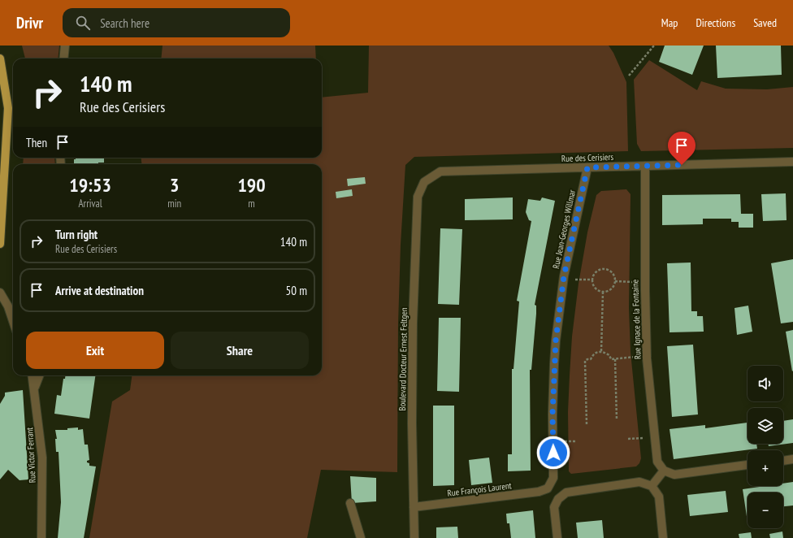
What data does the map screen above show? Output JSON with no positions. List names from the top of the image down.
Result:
{
  "streets": {
    "street": [
      "Rue des Cerisiers",
      "Rue Jean-Georges Willmar",
      "Rue Ignace de la Fontaine",
      "Boulevard Docteur Ernest Feltgen",
      "Rue Victor Ferrant",
      "Rue François Laurent"
    ]
  },
  "crossings": [
    ["Rue des Cerisiers", "Rue Jean-Georges Willmar"],
    ["Rue des Cerisiers", "Rue Ignace de la Fontaine"],
    ["Rue des Cerisiers", "Boulevard Docteur Ernest Feltgen"],
    ["Rue Jean-Georges Willmar", "Rue François Laurent"],
    ["Boulevard Docteur Ernest Feltgen", "Rue François Laurent"]
  ],
  "page": {
    "header": "Drivr",
    "search": "Search here",
    "nav": ["Map", "Directions", "Saved"],
    "turn": ["140 m", "Rue des Cerisiers"],
    "then": "Then",
    "eta": [
      "19:53",
      "Arrival",
      "3",
      "min",
      "190",
      "m"
    ],
    "list": [
      {
        "name": "Turn right",
        "note": "Rue des Cerisiers",
        "value": "140 m"
      },
      {
        "name": "Arrive at destination",
        "value": "50 m"
      }
    ],
    "buttons": ["Exit", "Share"],
    "map_buttons": ["+", "−"]
  }
}
